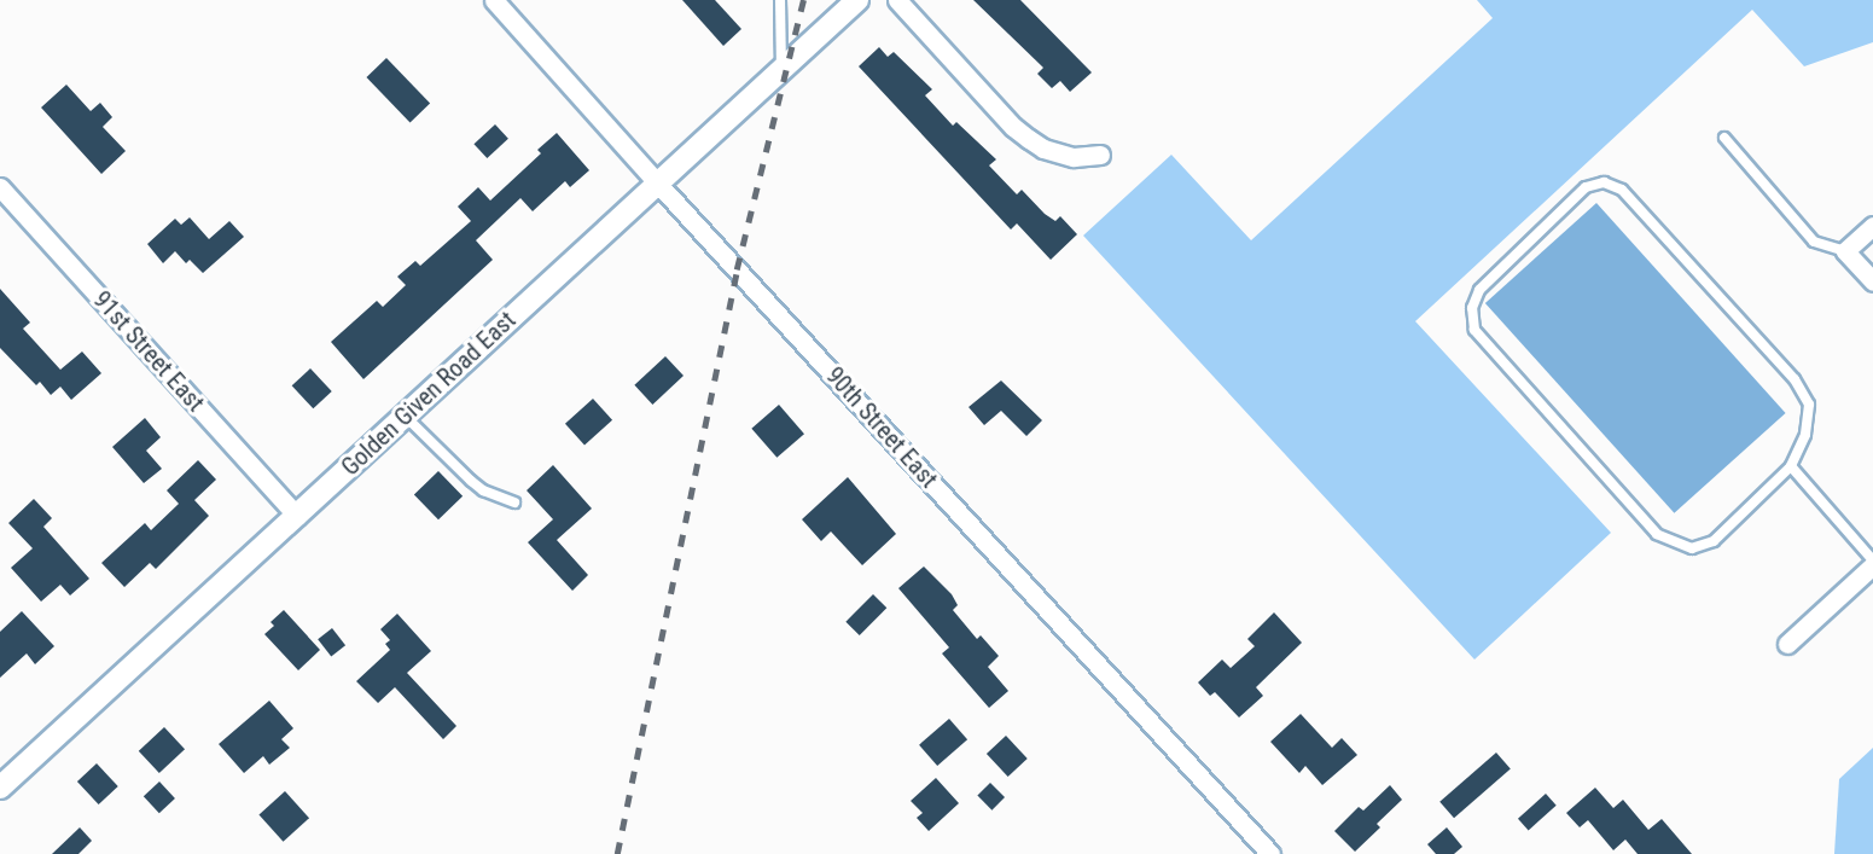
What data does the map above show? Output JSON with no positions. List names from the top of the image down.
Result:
{
  "streets": {
    "street": ["91st Street East", "Golden Given Road East", "90th Street East"]
  },
  "crossings": [
    ["91st Street East", "Golden Given Road East"],
    ["Golden Given Road East", "90th Street East"]
  ]
}
